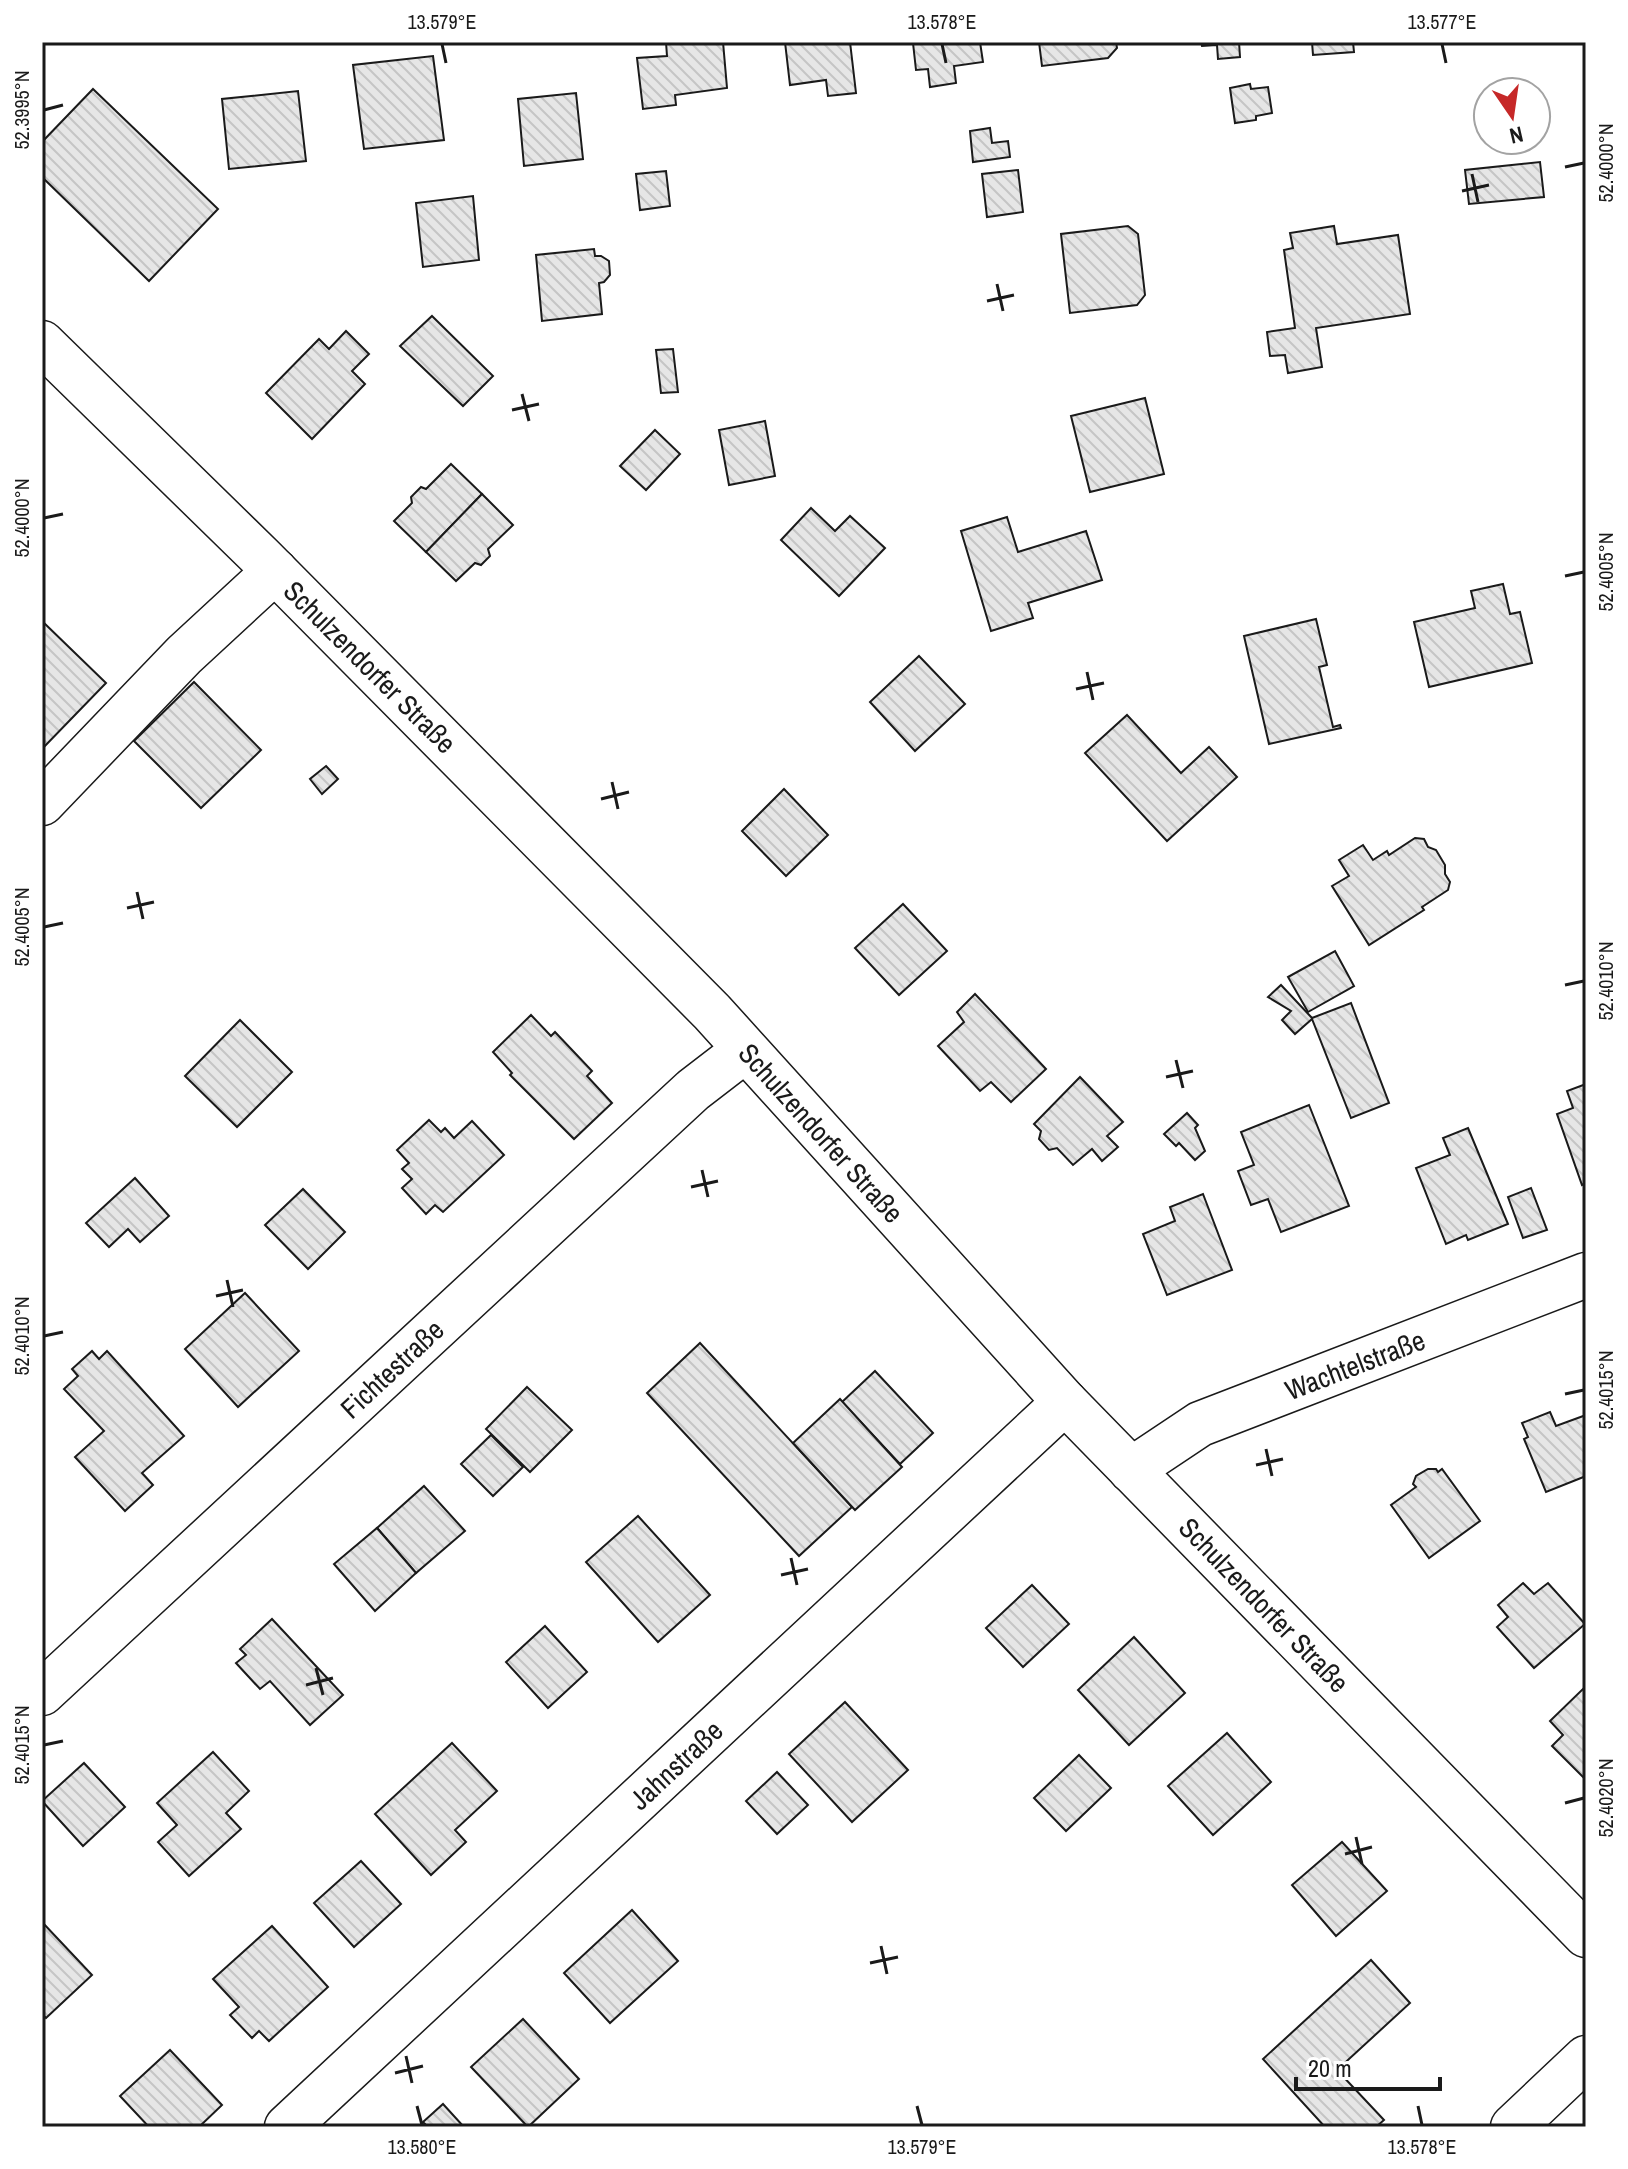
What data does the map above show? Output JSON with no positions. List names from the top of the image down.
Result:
{
  "streets": {
    "street": [
      "Schulzendorfer Straße",
      "Wachtelstraße",
      "Fichtestraße",
      "Jahnstraße"
    ]
  },
  "crossings": [
    ["Schulzendorfer Straße", "Wachtelstraße"],
    ["Schulzendorfer Straße", "Fichtestraße"],
    ["Schulzendorfer Straße", "Jahnstraße"]
  ],
  "scale_bar": "20 m",
  "north": "bottom",
  "coordinates": [
    "13.579°E",
    "13.578°E",
    "13.577°E",
    "52.3995°N",
    "52.4000°N",
    "52.4005°N",
    "52.4010°N",
    "52.4015°N",
    "52.4020°N",
    "13.580°E"
  ]
}
